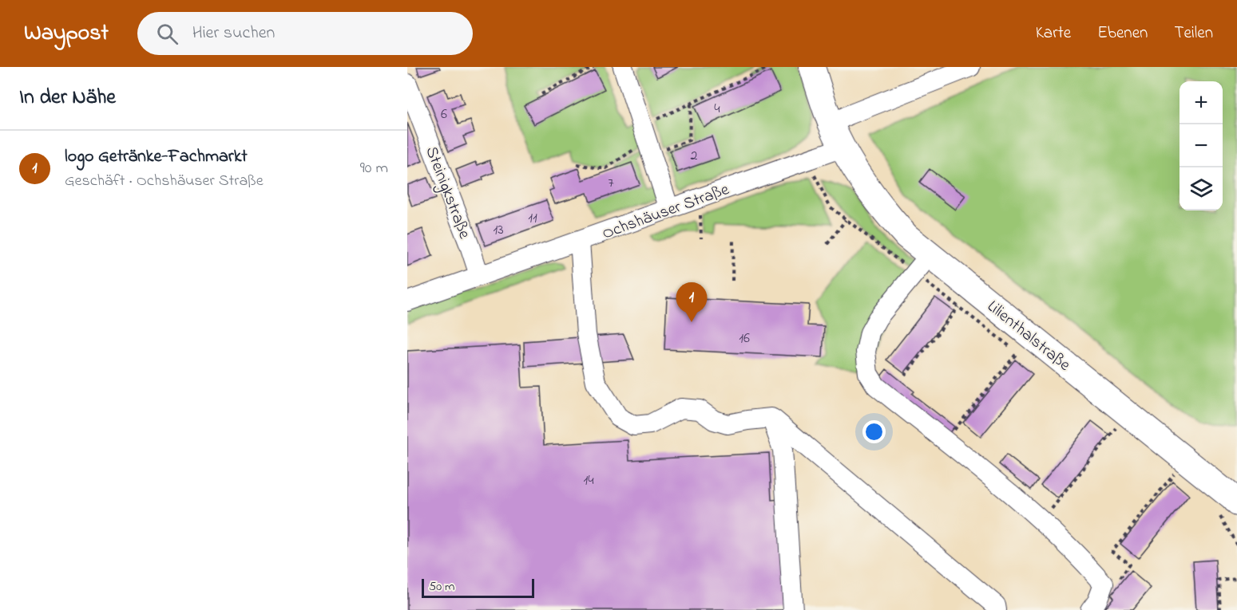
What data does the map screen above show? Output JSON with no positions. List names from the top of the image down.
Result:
{
  "streets": {
    "main road": ["Lilienthalstraße"],
    "street": ["Steinigkstraße", "Ochshäuser Straße"]
  },
  "crossings": [
    ["Steinigkstraße", "Ochshäuser Straße"],
    ["Ochshäuser Straße", "Lilienthalstraße"]
  ],
  "house_numbers": [
    "4",
    "6",
    "2",
    "7",
    "11",
    "13",
    "16",
    "14"
  ],
  "scale_bar": "50 m",
  "page": {
    "header": "Waypost",
    "search": "Hier suchen",
    "nav": ["Karte", "Ebenen", "Teilen"],
    "heading": "In der Nähe",
    "map_buttons": ["+", "−"],
    "list": [
      {
        "mark": "1",
        "name": "logo Getränke-Fachmarkt",
        "note": "Geschäft · Ochshäuser Straße",
        "value": "90 m"
      }
    ],
    "pins": "1",
    "scale": "50 m"
  }
}
